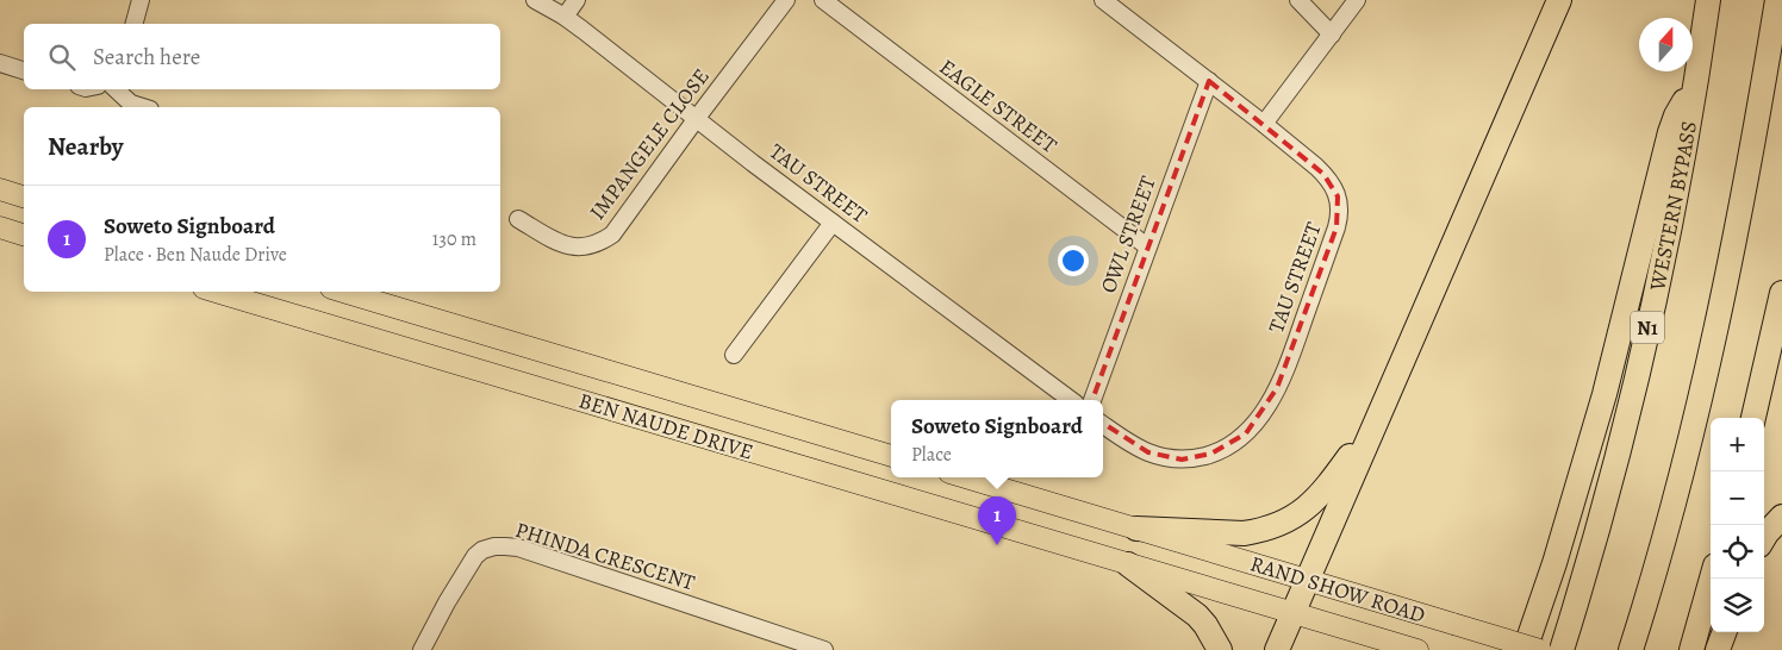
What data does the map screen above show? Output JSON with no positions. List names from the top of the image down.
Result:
{
  "streets": {
    "highway": ["WESTERN BYPASS", "N1"],
    "main road": ["BEN NAUDE DRIVE", "RAND SHOW ROAD"],
    "street": [
      "EAGLE STREET",
      "IMPANGELE CLOSE",
      "TAU STREET",
      "OWL STREET",
      "PHINDA CRESCENT"
    ]
  },
  "crossings": [
    ["EAGLE STREET", "OWL STREET"],
    ["IMPANGELE CLOSE", "TAU STREET"],
    ["TAU STREET", "OWL STREET"],
    ["BEN NAUDE DRIVE", "RAND SHOW ROAD"]
  ],
  "north": "top",
  "page": {
    "search": "Search here",
    "heading": "Nearby",
    "list": [
      {
        "mark": "1",
        "name": "Soweto Signboard",
        "note": "Place · Ben Naude Drive",
        "value": "130 m"
      }
    ],
    "popup": ["Soweto Signboard", "Place"],
    "map_buttons": ["+", "−"],
    "pins": "1"
  }
}
